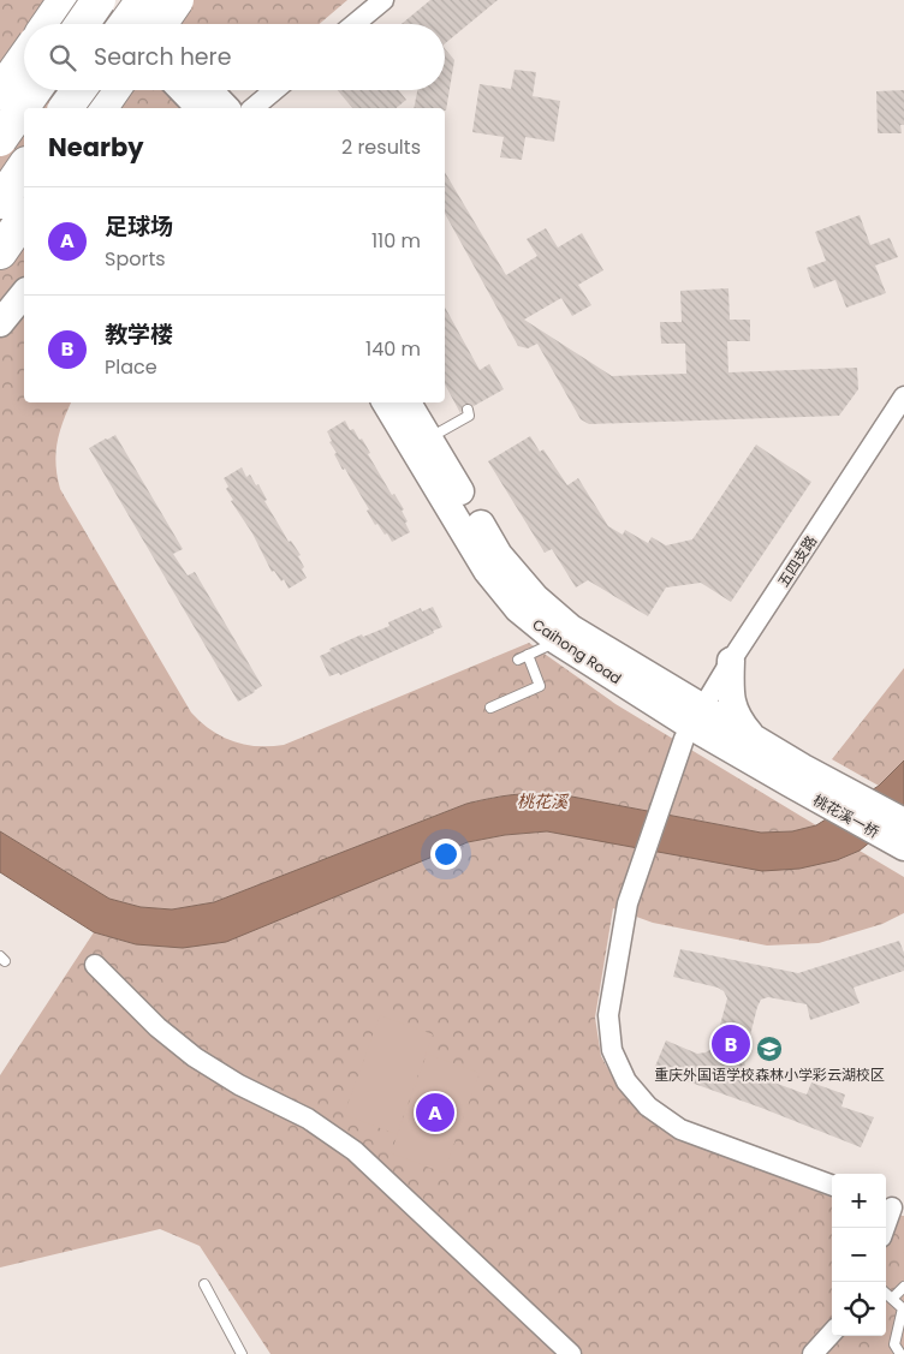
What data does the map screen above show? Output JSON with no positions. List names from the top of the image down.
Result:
{
  "streets": {
    "main road": ["Caihong Road", "桃花溪一桥"],
    "street": ["五四支路"]
  },
  "crossings": [
    ["五四支路", "Caihong Road"],
    ["Caihong Road", "桃花溪一桥"]
  ],
  "water": ["桃花溪"],
  "places": {
    "school or university": ["重庆外国语学校森林小学彩云湖校区"]
  },
  "page": {
    "search": "Search here",
    "heading": ["Nearby", "2 results"],
    "list": [
      {
        "mark": "A",
        "name": "足球场",
        "note": "Sports",
        "value": "110 m"
      },
      {
        "mark": "B",
        "name": "教学楼",
        "note": "Place",
        "value": "140 m"
      }
    ],
    "pins": ["B", "A"],
    "map_buttons": ["+", "−"]
  }
}
